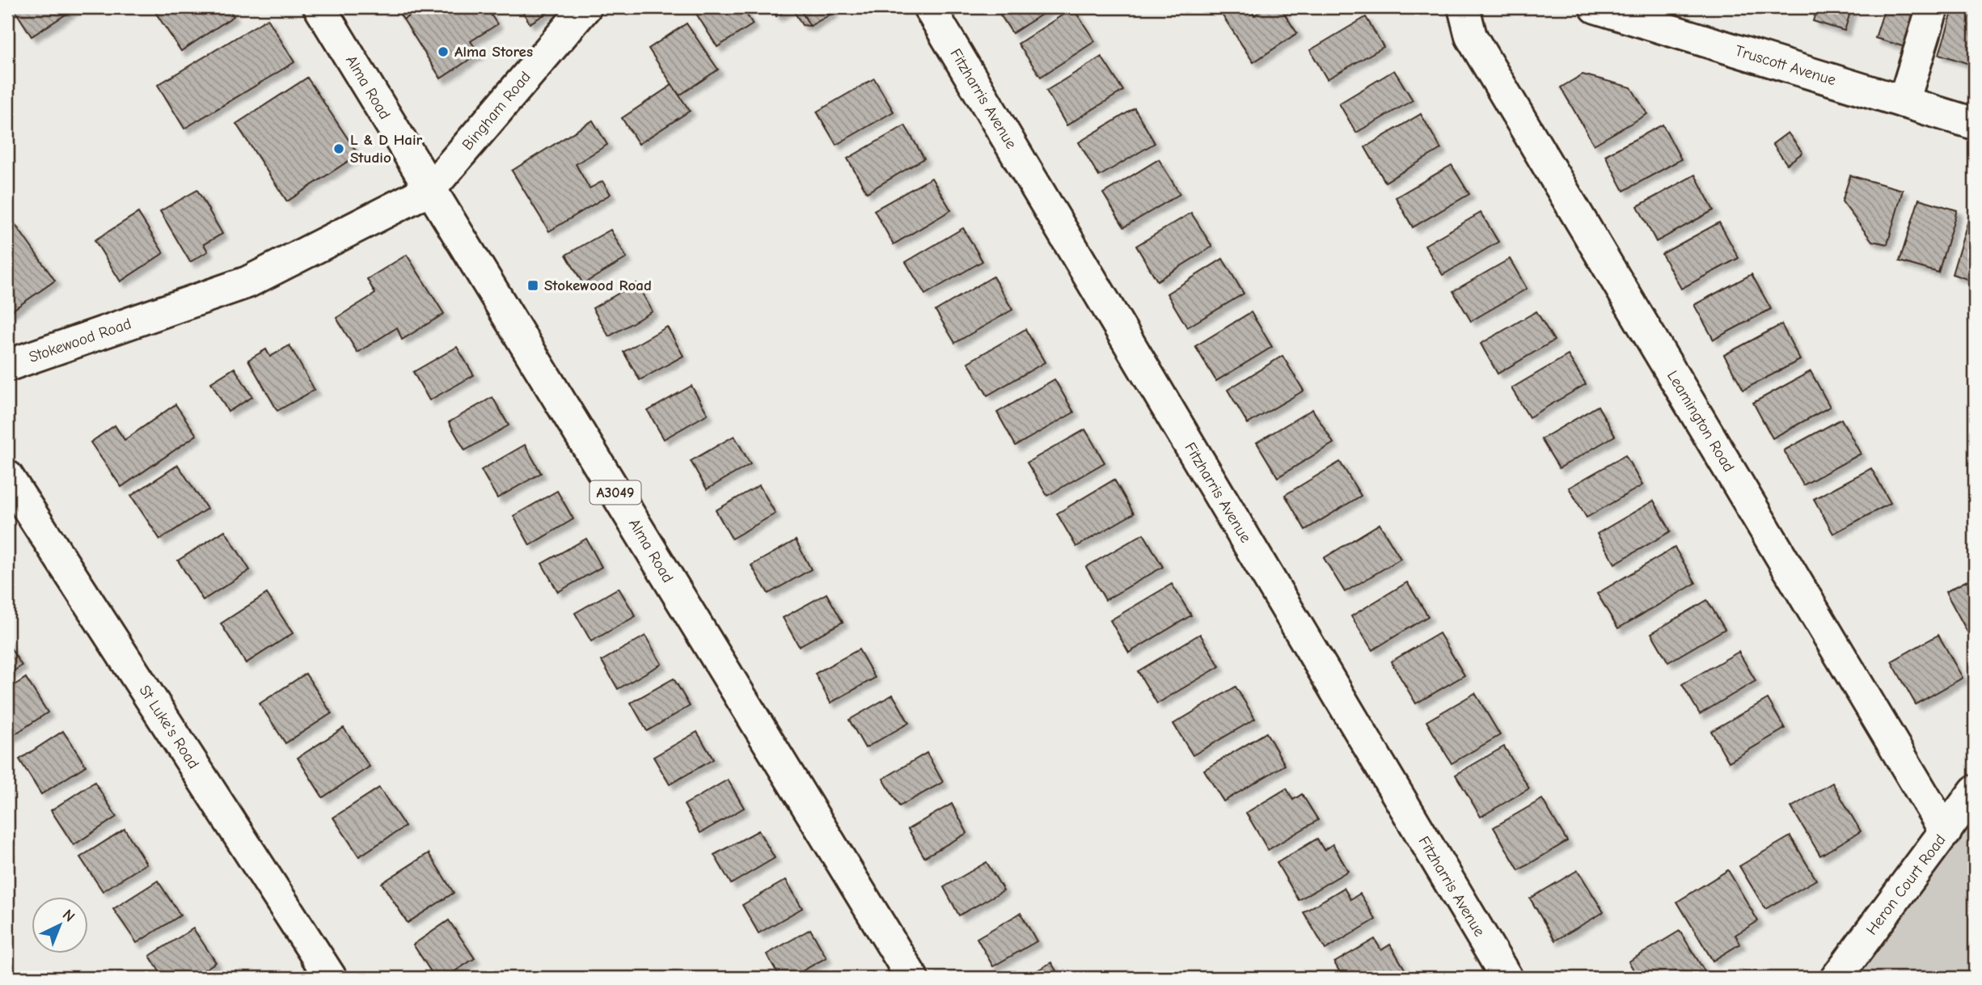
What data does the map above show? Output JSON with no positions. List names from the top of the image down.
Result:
{
  "streets": {
    "street": [
      "Truscott Avenue",
      "Alma Road",
      "Fitzharris Avenue",
      "Bingham Road",
      "Stokewood Road",
      "Leamington Road",
      "A3049",
      "St Luke's Road",
      "Heron Court Road"
    ]
  },
  "crossings": [
    ["Alma Road", "Bingham Road"],
    ["Alma Road", "Stokewood Road"],
    ["Bingham Road", "Stokewood Road"],
    ["Leamington Road", "Heron Court Road"]
  ],
  "places": {
    "other": ["Alma Stores", "L & D Hair Studio"],
    "transit": ["Stokewood Road"]
  },
  "north": "top right"
}
